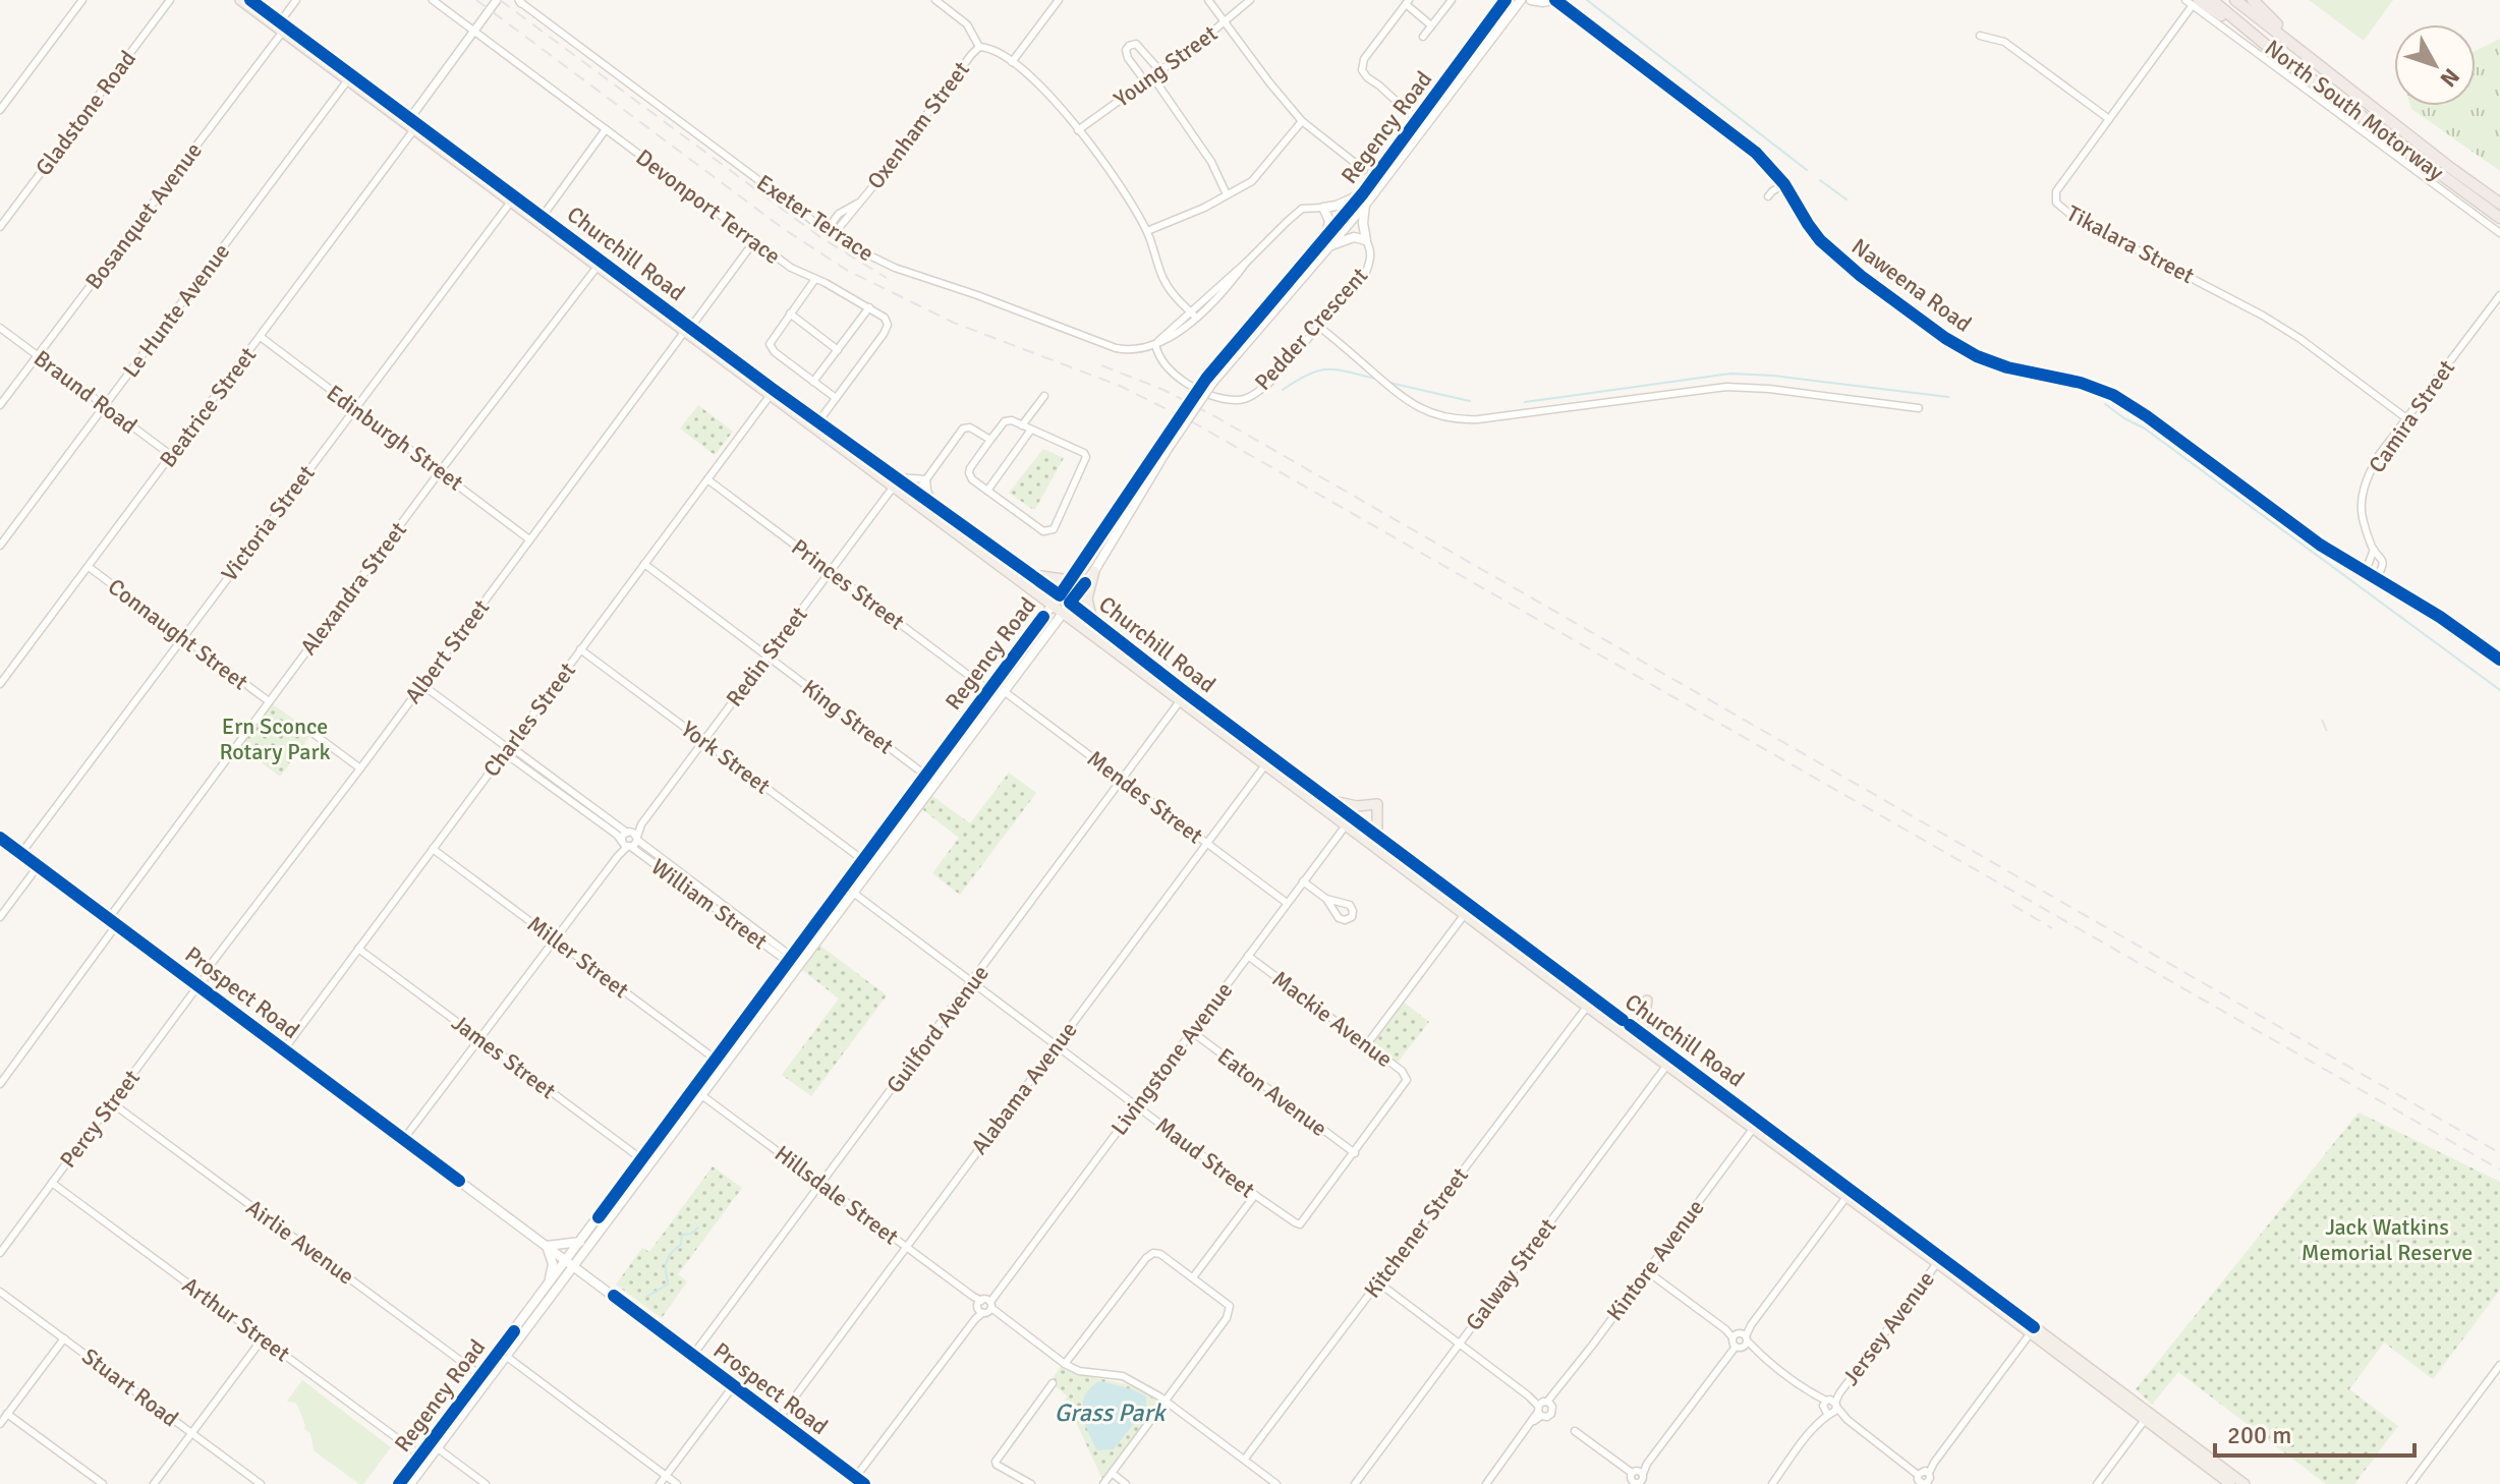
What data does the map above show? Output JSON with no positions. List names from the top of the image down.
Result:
{
  "streets": {
    "highway": ["North South Motorway"],
    "main road": ["Regency Road", "Churchill Road", "Prospect Road"],
    "street": [
      "Young Street",
      "Gladstone Road",
      "Oxenham Street",
      "Devonport Terrace",
      "Bosanquet Avenue",
      "Exeter Terrace",
      "Tikalara Street",
      "Naweena Road",
      "Le Hunte Avenue",
      "Pedder Crescent",
      "Braund Road",
      "Beatrice Street",
      "Camira Street",
      "Edinburgh Street",
      "Victoria Street",
      "Princes Street",
      "Alexandra Street",
      "Connaught Street",
      "Albert Street",
      "Redin Street",
      "King Street",
      "Charles Street",
      "York Street",
      "Mendes Street",
      "William Street",
      "Miller Street",
      "Mackie Avenue",
      "Guilford Avenue",
      "James Street",
      "Livingstone Avenue",
      "Alabama Avenue",
      "Eaton Avenue",
      "Percy Street",
      "Maud Street",
      "Hillsdale Street",
      "Kitchener Street",
      "Airlie Avenue",
      "Kintore Avenue",
      "Galway Street",
      "Arthur Street",
      "Jersey Avenue",
      "Stuart Road"
    ]
  },
  "crossings": [
    ["Oxenham Street", "Exeter Terrace"],
    ["Regency Road", "Churchill Road"],
    ["Regency Road", "Princes Street"],
    ["Regency Road", "King Street"],
    ["Regency Road", "York Street"],
    ["Regency Road", "Mendes Street"],
    ["Regency Road", "William Street"],
    ["Regency Road", "Miller Street"],
    ["Regency Road", "Prospect Road"],
    ["Regency Road", "James Street"],
    ["Regency Road", "Maud Street"],
    ["Regency Road", "Hillsdale Street"],
    ["Regency Road", "Airlie Avenue"],
    ["Regency Road", "Arthur Street"],
    ["Devonport Terrace", "Albert Street"],
    ["Bosanquet Avenue", "Churchill Road"],
    ["Bosanquet Avenue", "Braund Road"],
    ["Exeter Terrace", "Pedder Crescent"],
    ["Tikalara Street", "Camira Street"],
    ["Churchill Road", "Le Hunte Avenue"],
    ["Churchill Road", "Beatrice Street"],
    ["Churchill Road", "Victoria Street"],
    ["Churchill Road", "Alexandra Street"],
    ["Churchill Road", "Albert Street"],
    ["Churchill Road", "Redin Street"],
    ["Churchill Road", "Charles Street"],
    ["Churchill Road", "Guilford Avenue"],
    ["Churchill Road", "Livingstone Avenue"],
    ["Churchill Road", "Alabama Avenue"],
    ["Churchill Road", "Kitchener Street"],
    ["Churchill Road", "Kintore Avenue"],
    ["Churchill Road", "Galway Street"],
    ["Churchill Road", "Jersey Avenue"],
    ["Naweena Road", "Camira Street"],
    ["Le Hunte Avenue", "Braund Road"],
    ["Braund Road", "Beatrice Street"],
    ["Beatrice Street", "Edinburgh Street"],
    ["Beatrice Street", "Connaught Street"],
    ["Edinburgh Street", "Victoria Street"],
    ["Edinburgh Street", "Alexandra Street"],
    ["Edinburgh Street", "Albert Street"],
    ["Victoria Street", "Connaught Street"],
    ["Victoria Street", "Prospect Road"],
    ["Princes Street", "Redin Street"],
    ["Princes Street", "Charles Street"],
    ["Alexandra Street", "Connaught Street"],
    ["Alexandra Street", "Prospect Road"],
    ["Albert Street", "William Street"],
    ["Albert Street", "Prospect Road"],
    ["Albert Street", "Percy Street"],
    ["Redin Street", "King Street"],
    ["Redin Street", "York Street"],
    ["Redin Street", "William Street"],
    ["King Street", "Charles Street"],
    ["Charles Street", "York Street"],
    ["Charles Street", "William Street"],
    ["Charles Street", "Miller Street"],
    ["Charles Street", "Prospect Road"],
    ["Charles Street", "James Street"],
    ["Mendes Street", "Guilford Avenue"],
    ["Mendes Street", "Livingstone Avenue"],
    ["Mendes Street", "Alabama Avenue"],
    ["Prospect Road", "Guilford Avenue"],
    ["Prospect Road", "Livingstone Avenue"],
    ["Prospect Road", "Alabama Avenue"],
    ["Prospect Road", "Percy Street"],
    ["Mackie Avenue", "Livingstone Avenue"],
    ["Mackie Avenue", "Eaton Avenue"],
    ["Mackie Avenue", "Maud Street"],
    ["Guilford Avenue", "Maud Street"],
    ["Guilford Avenue", "Hillsdale Street"],
    ["Livingstone Avenue", "Eaton Avenue"],
    ["Livingstone Avenue", "Maud Street"],
    ["Livingstone Avenue", "Hillsdale Street"],
    ["Alabama Avenue", "Maud Street"],
    ["Alabama Avenue", "Hillsdale Street"],
    ["Eaton Avenue", "Maud Street"],
    ["Percy Street", "Airlie Avenue"],
    ["Percy Street", "Arthur Street"]
  ],
  "water": ["Grass Park"],
  "parks": ["Ern Sconce Rotary Park", "Jack Watkins Memorial Reserve"],
  "scale_bar": "200 m",
  "north": "bottom right"
}
